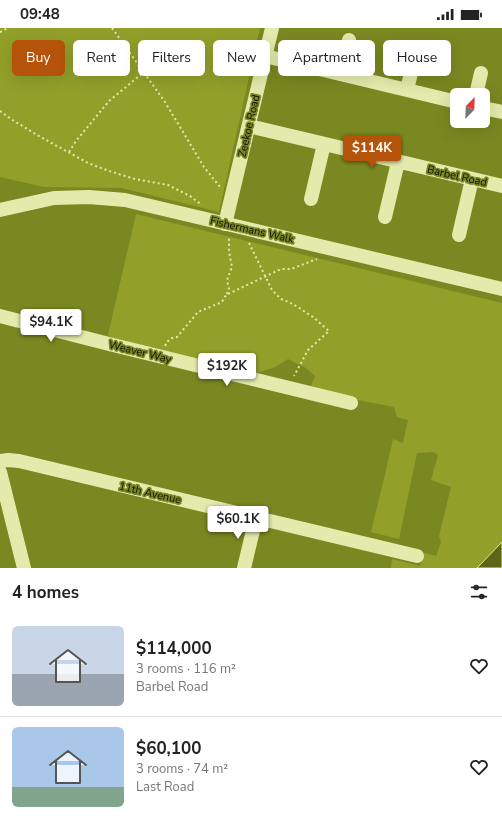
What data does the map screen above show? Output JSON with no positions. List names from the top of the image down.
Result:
{
  "streets": {
    "street": [
      "Zeekoe Road",
      "Barbel Road",
      "Fishermans Walk",
      "Weaver Way",
      "11th Avenue"
    ]
  },
  "crossings": [
    ["Zeekoe Road", "Barbel Road"],
    ["Zeekoe Road", "Fishermans Walk"]
  ],
  "north": "top right",
  "page": {
    "status": "09:48",
    "chip": [
      "Buy",
      "Rent",
      "Filters",
      "New",
      "Apartment",
      "House"
    ],
    "price": [
      "$114K",
      "$94.1K",
      "$192K",
      "$60.1K"
    ],
    "heading": "4 homes",
    "list": [
      {
        "name": "$114,000",
        "note": "3 rooms · 116 m² · Barbel Road"
      },
      {
        "name": "$60,100",
        "note": "3 rooms · 74 m² · Last Road"
      }
    ]
  }
}
